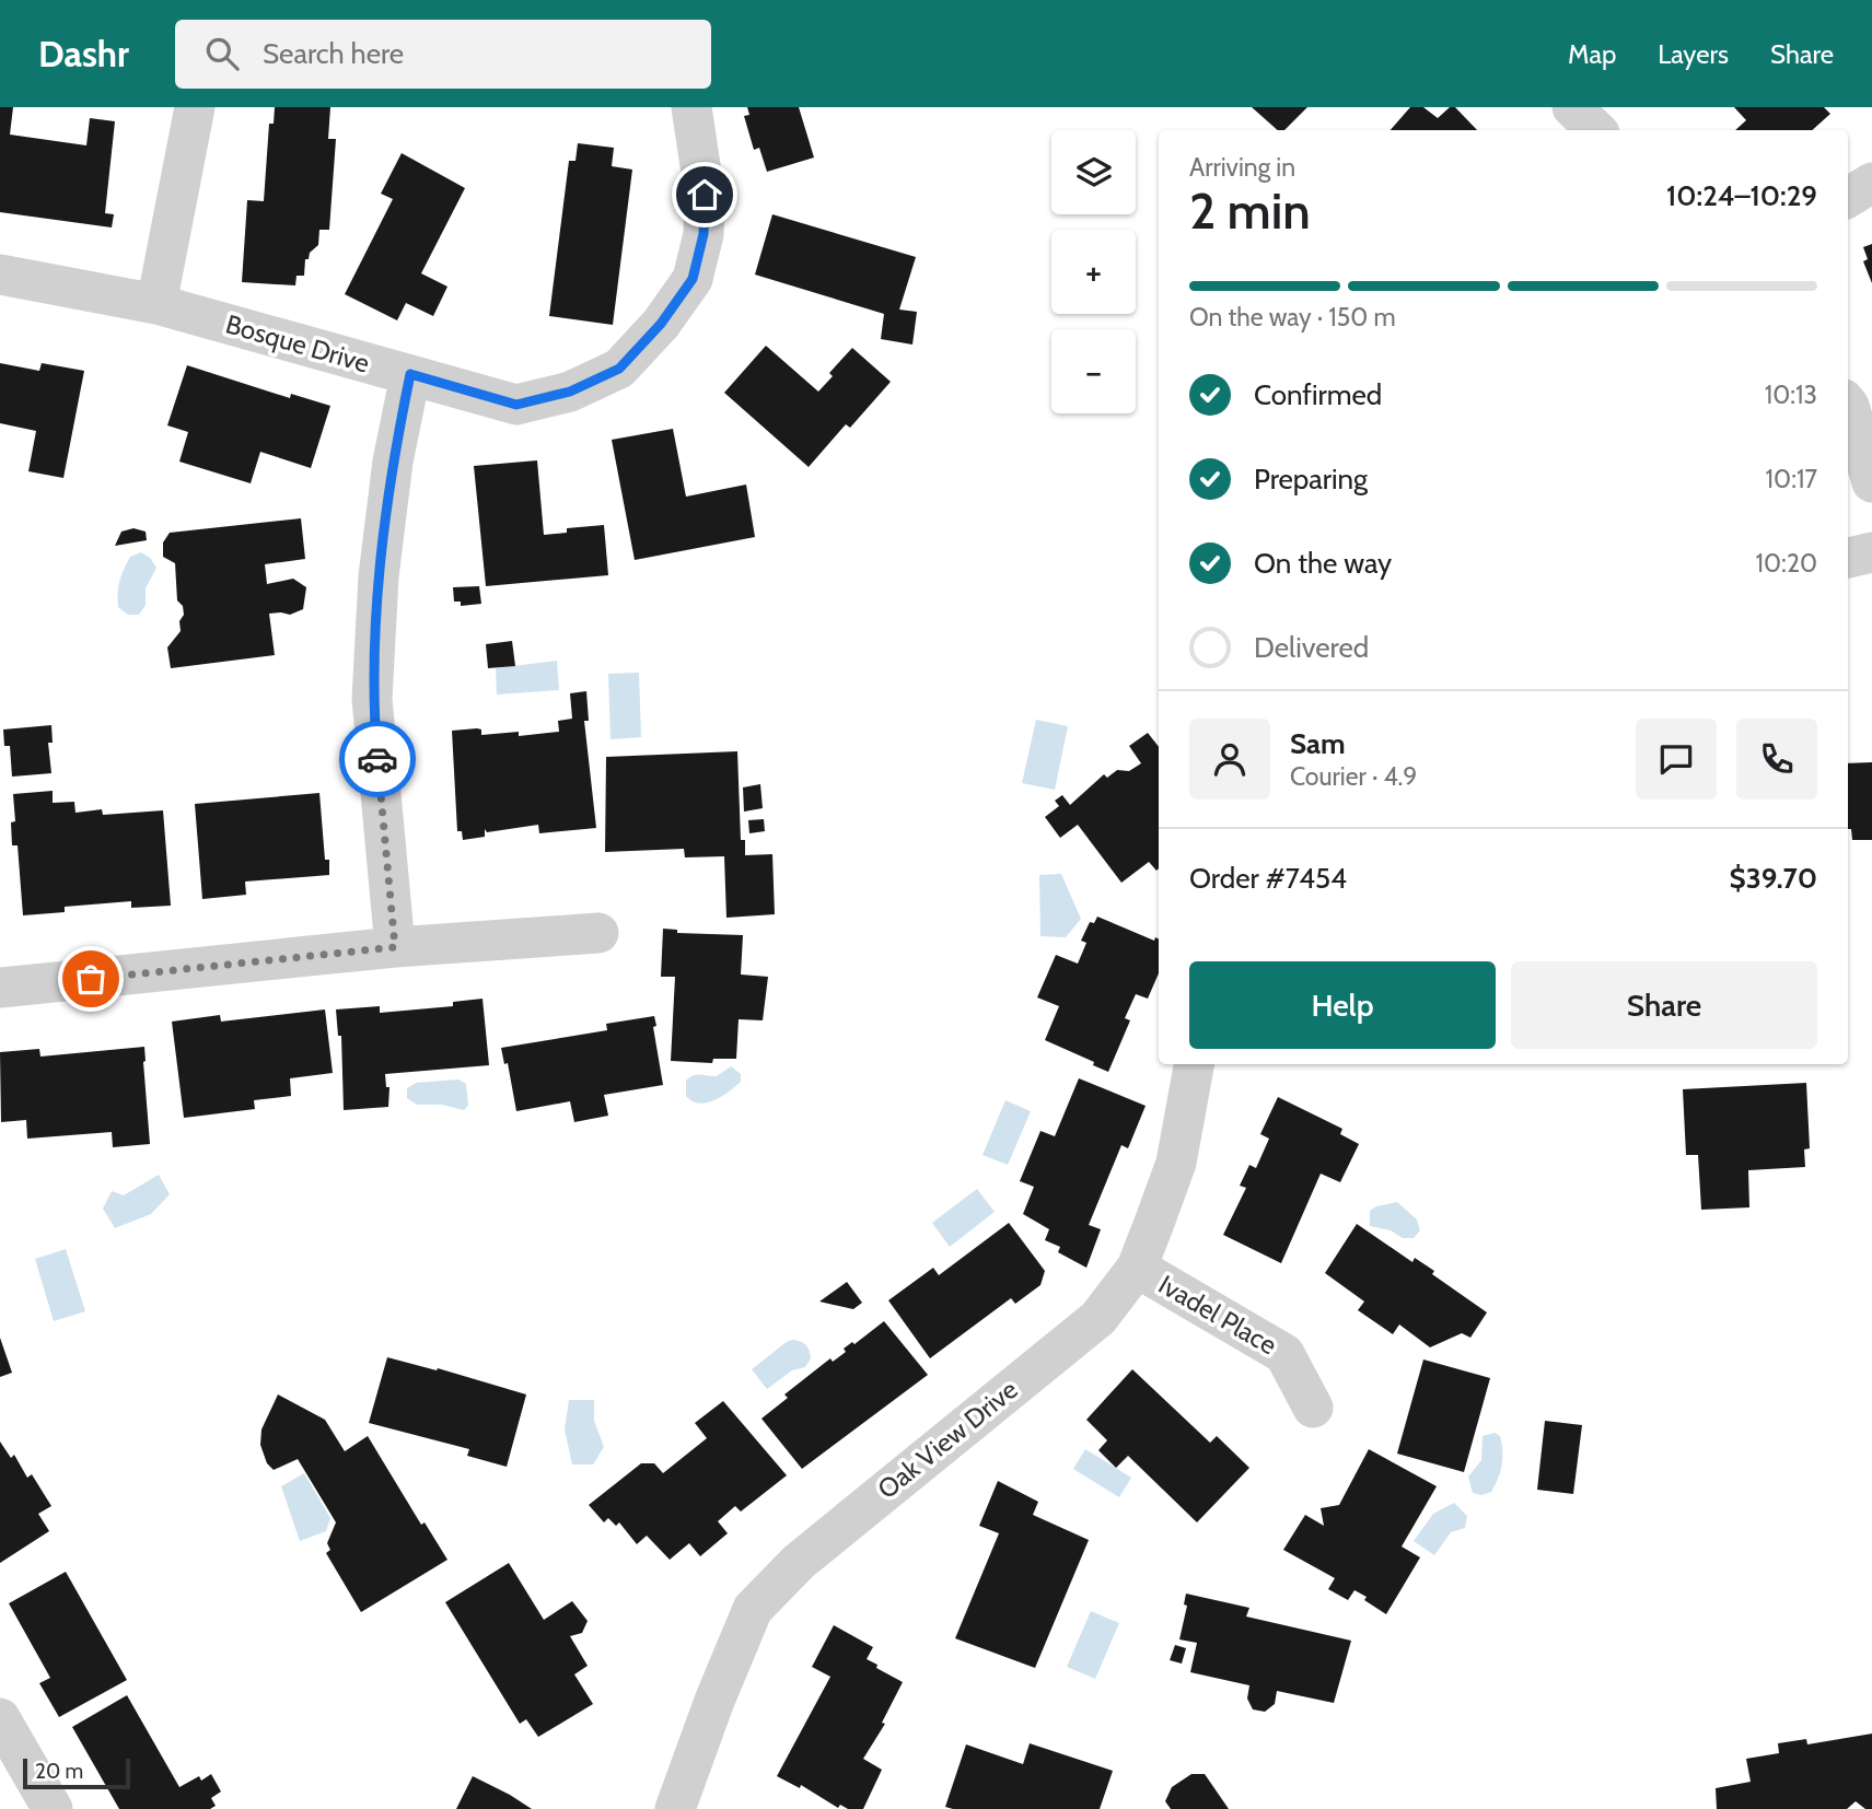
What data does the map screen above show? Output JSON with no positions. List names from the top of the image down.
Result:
{
  "streets": {
    "street": ["Bosque Drive", "Ivadel Place", "Oak View Drive"]
  },
  "crossings": [
    ["Ivadel Place", "Oak View Drive"]
  ],
  "scale_bar": "20 m",
  "page": {
    "header": "Dashr",
    "search": "Search here",
    "nav": ["Map", "Layers", "Share"],
    "map_buttons": ["+", "−"],
    "heading": ["2 min", "Arriving in", "10:24–10:29"],
    "panel": [
      "Sam",
      "Courier · 4.9",
      "Order #7454",
      "$39.70"
    ],
    "bar": "On the way · 150 m",
    "list": [
      ["Confirmed", "10:13"],
      ["Preparing", "10:17"],
      ["On the way", "10:20"],
      "Delivered"
    ],
    "buttons": ["Help", "Share"],
    "scale": "20 m"
  }
}
